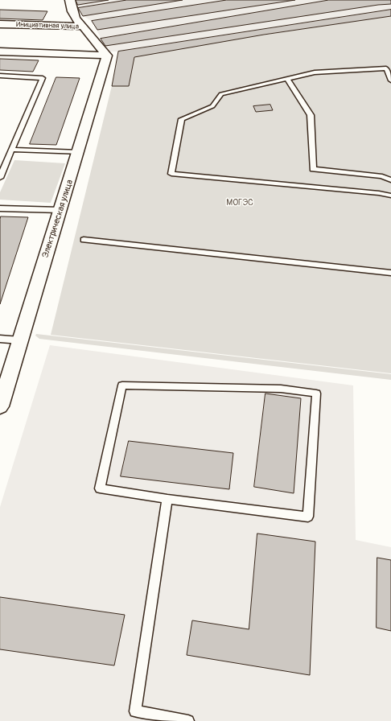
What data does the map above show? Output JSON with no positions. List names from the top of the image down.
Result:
{
  "streets": {
    "street": ["Инициативная улица", "Электрическая улица"]
  },
  "crossings": [
    ["Инициативная улица", "Электрическая улица"]
  ],
  "parks": ["МОГЭС"]
}
